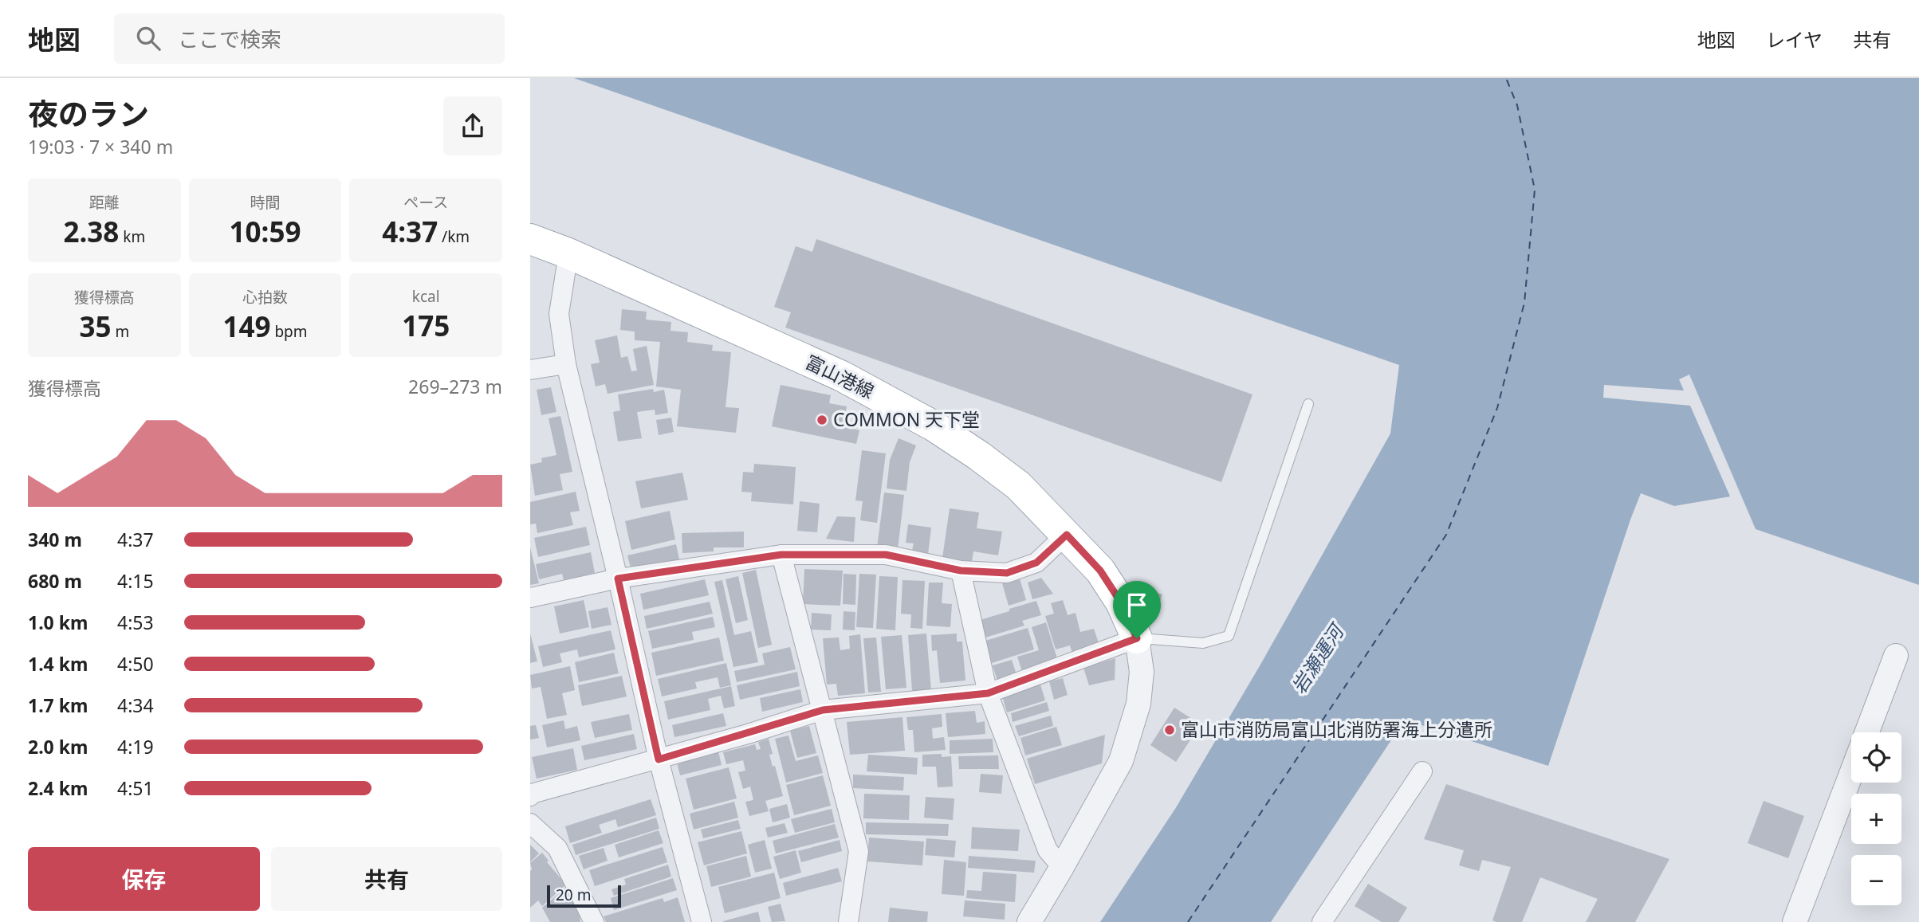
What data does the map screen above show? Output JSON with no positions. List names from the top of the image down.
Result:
{
  "streets": {
    "main road": ["富山港線"]
  },
  "water": ["岩瀬運河"],
  "places": ["COMMON 天下堂", "富山市消防局富山北消防署海上分遣所"],
  "scale_bar": "20 m",
  "page": {
    "header": "地図",
    "search": "ここで検索",
    "nav": ["地図", "レイヤ", "共有"],
    "heading": ["夜のラン", "19:03 · 7 × 340 m"],
    "stats": [
      ["距離", "2.38 km"],
      ["時間", "10:59"],
      ["ペース", "4:37 /km"],
      ["獲得標高", "35 m"],
      ["心拍数", "149 bpm"],
      ["kcal", "175"]
    ],
    "chart": ["獲得標高", "269–273 m"],
    "list": [
      {
        "name": "340 m",
        "note": "4:37"
      },
      {
        "name": "680 m",
        "note": "4:15"
      },
      {
        "name": "1.0 km",
        "note": "4:53"
      },
      {
        "name": "1.4 km",
        "note": "4:50"
      },
      {
        "name": "1.7 km",
        "note": "4:34"
      },
      {
        "name": "2.0 km",
        "note": "4:19"
      },
      {
        "name": "2.4 km",
        "note": "4:51"
      }
    ],
    "map_buttons": ["+", "−"],
    "buttons": ["保存", "共有"],
    "scale": "20 m"
  }
}
